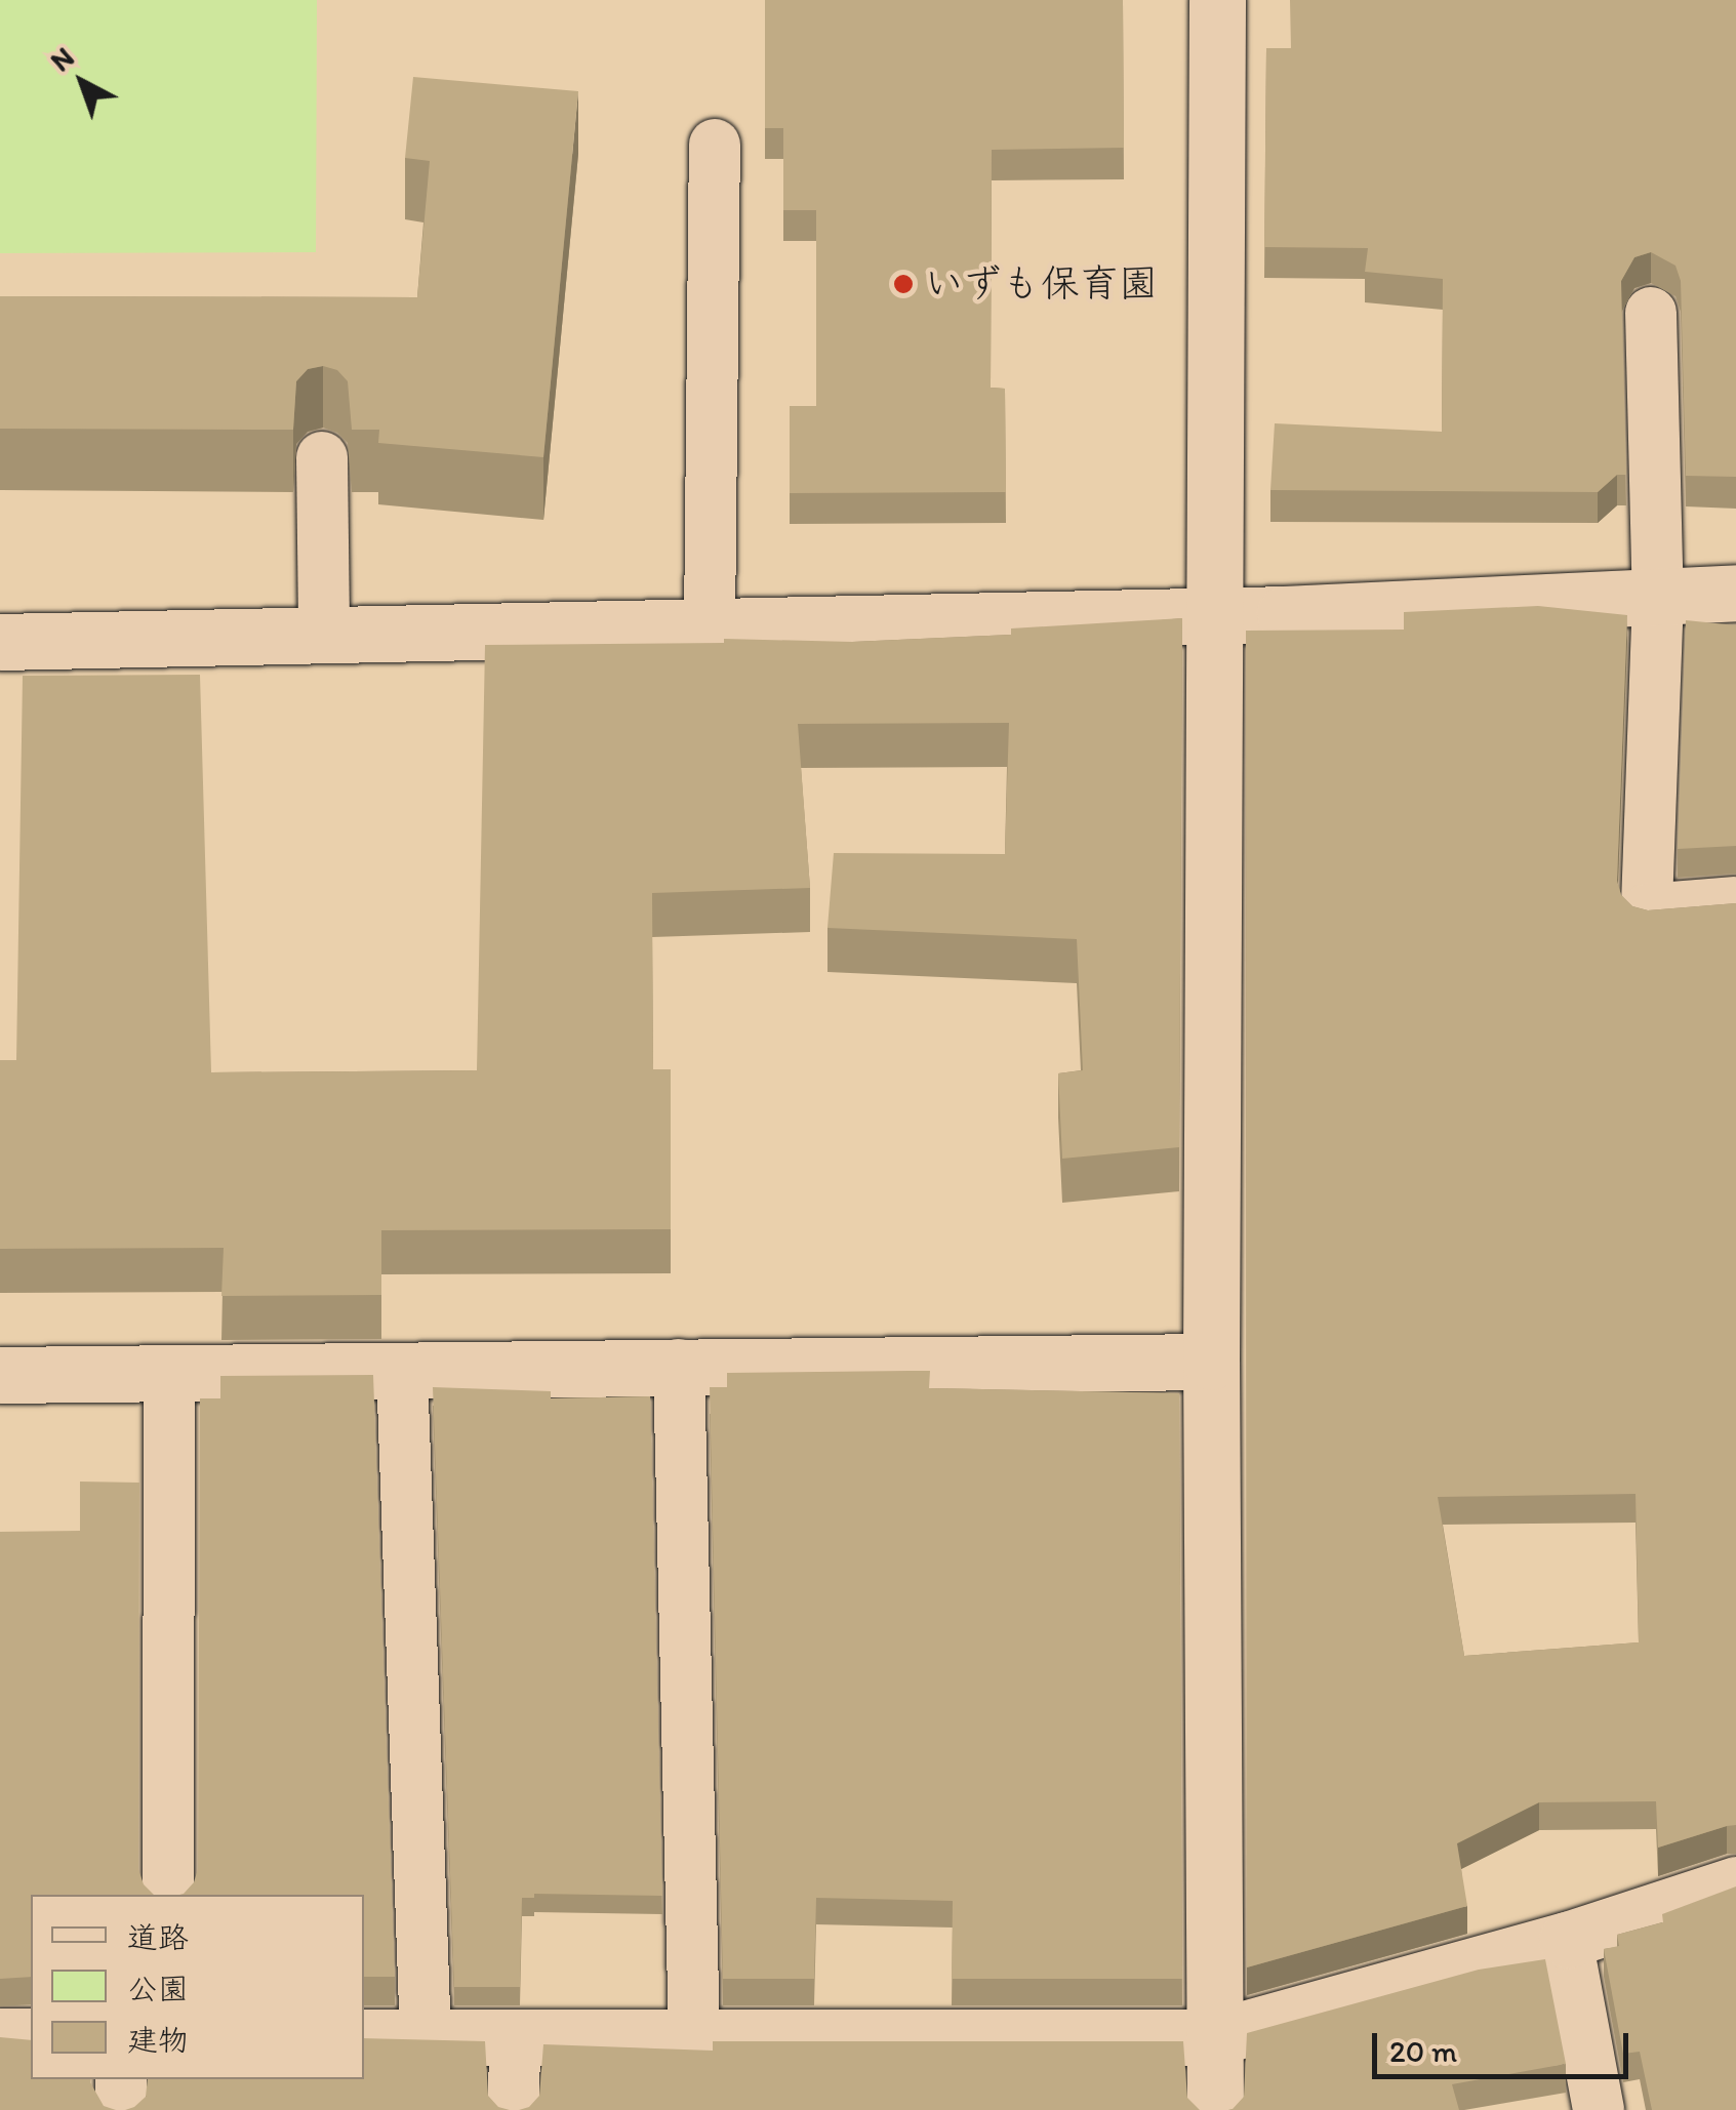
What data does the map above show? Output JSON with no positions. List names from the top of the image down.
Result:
{
  "places": ["いずも保育園"],
  "legend": ["道路", "公園", "建物"],
  "scale_bar": "20 m",
  "north": "top left"
}
